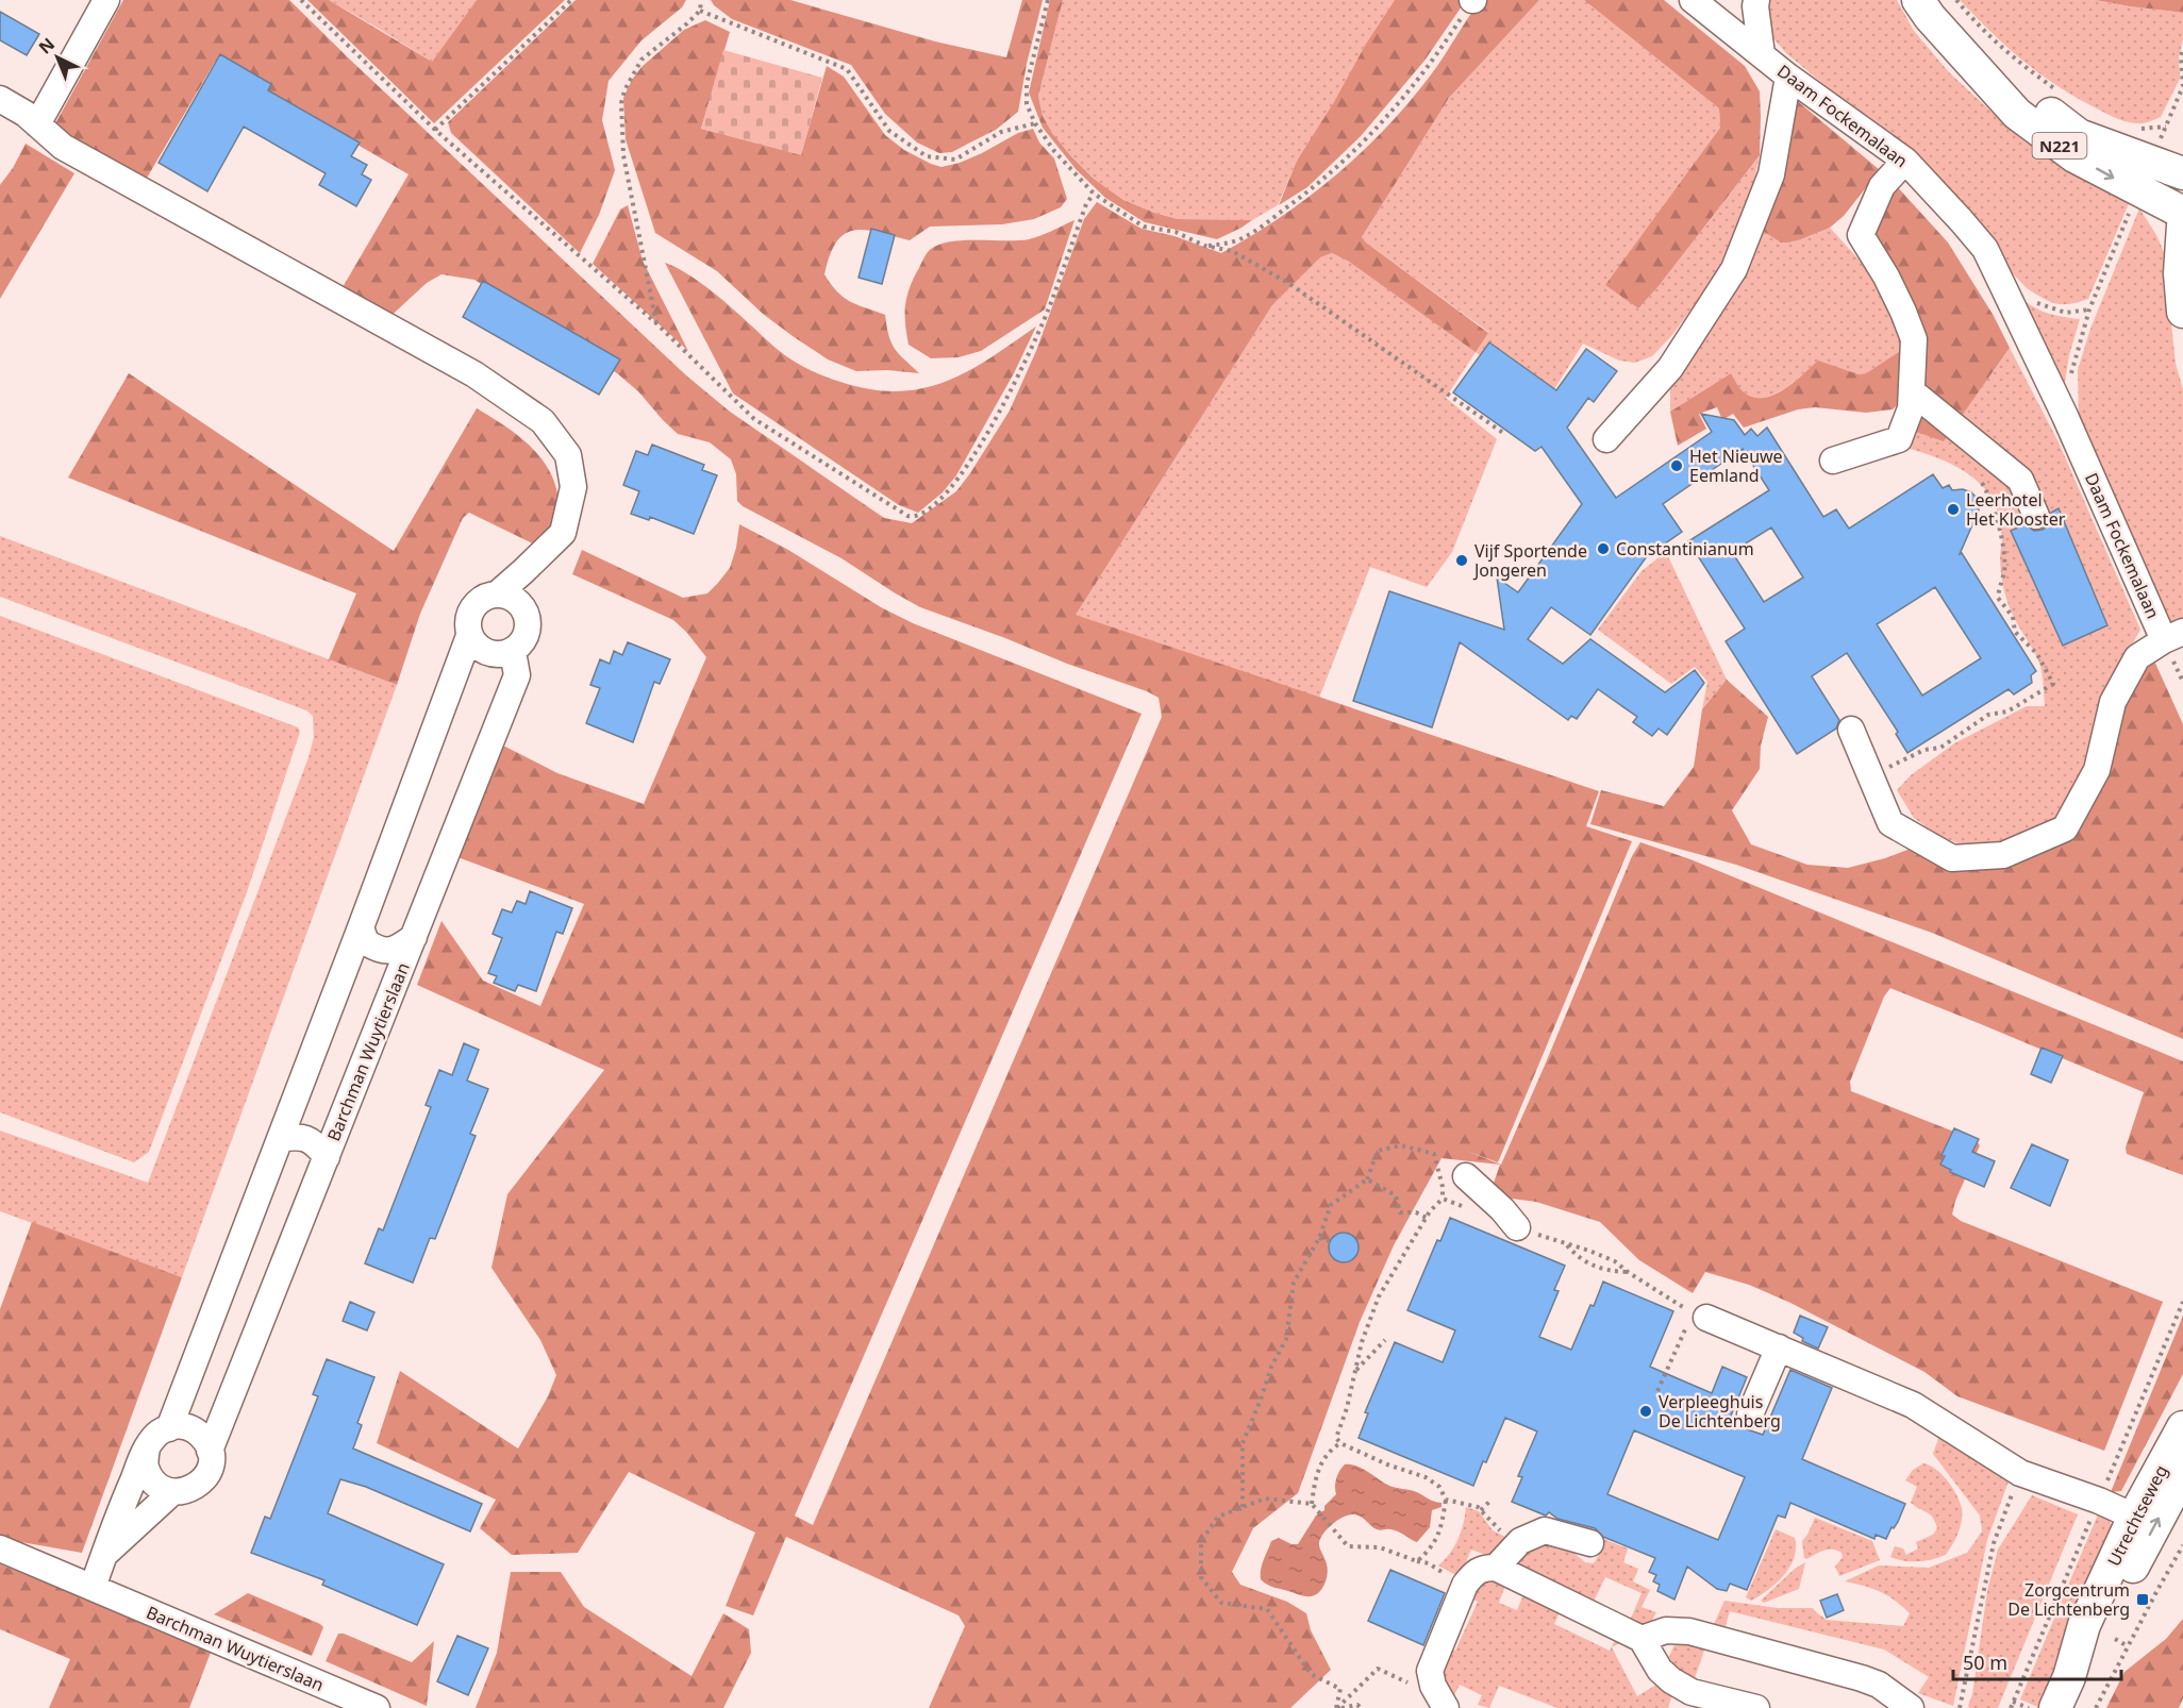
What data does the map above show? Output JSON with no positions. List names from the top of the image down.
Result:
{
  "streets": {
    "main road": ["N221", "Utrechtseweg"],
    "street": ["Daam Fockemalaan", "Barchman Wuytierslaan"]
  },
  "places": {
    "other": [
      "Het Nieuwe Eemland",
      "Leerhotel Het Klooster",
      "Constantinianum",
      "Vijf Sportende Jongeren",
      "Verpleeghuis De Lichtenberg"
    ],
    "transit": ["Zorgcentrum De Lichtenberg"]
  },
  "scale_bar": "50 m",
  "north": "top left"
}
